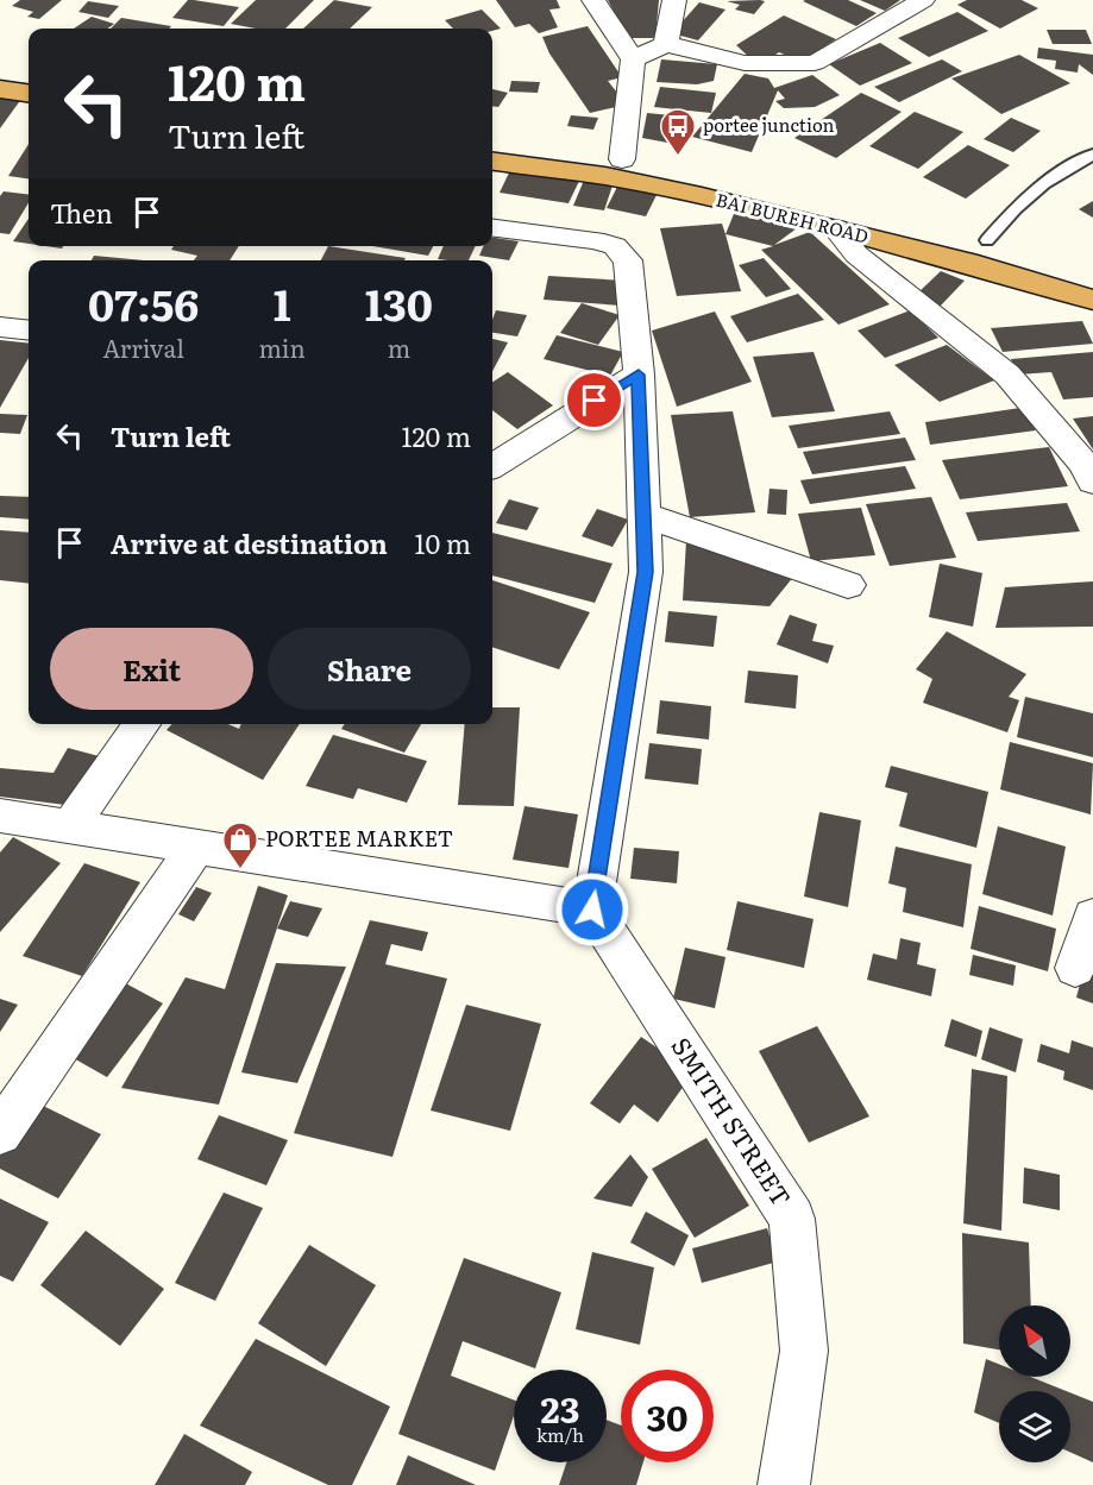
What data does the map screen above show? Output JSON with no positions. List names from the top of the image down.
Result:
{
  "streets": {
    "highway": ["BAI BUREH ROAD"],
    "street": ["SMITH STREET"]
  },
  "places": {
    "bus stop": ["portee junction"],
    "shop": ["PORTEE MARKET"]
  },
  "north": "top left",
  "page": {
    "turn": ["120 m", "Turn left"],
    "then": "Then",
    "eta": [
      "07:56",
      "Arrival",
      "1",
      "min",
      "130",
      "m"
    ],
    "list": [
      {
        "name": "Turn left",
        "value": "120 m"
      },
      {
        "name": "Arrive at destination",
        "value": "10 m"
      }
    ],
    "buttons": ["Exit", "Share"],
    "speed": "23 km/h",
    "limit": "30"
  }
}
